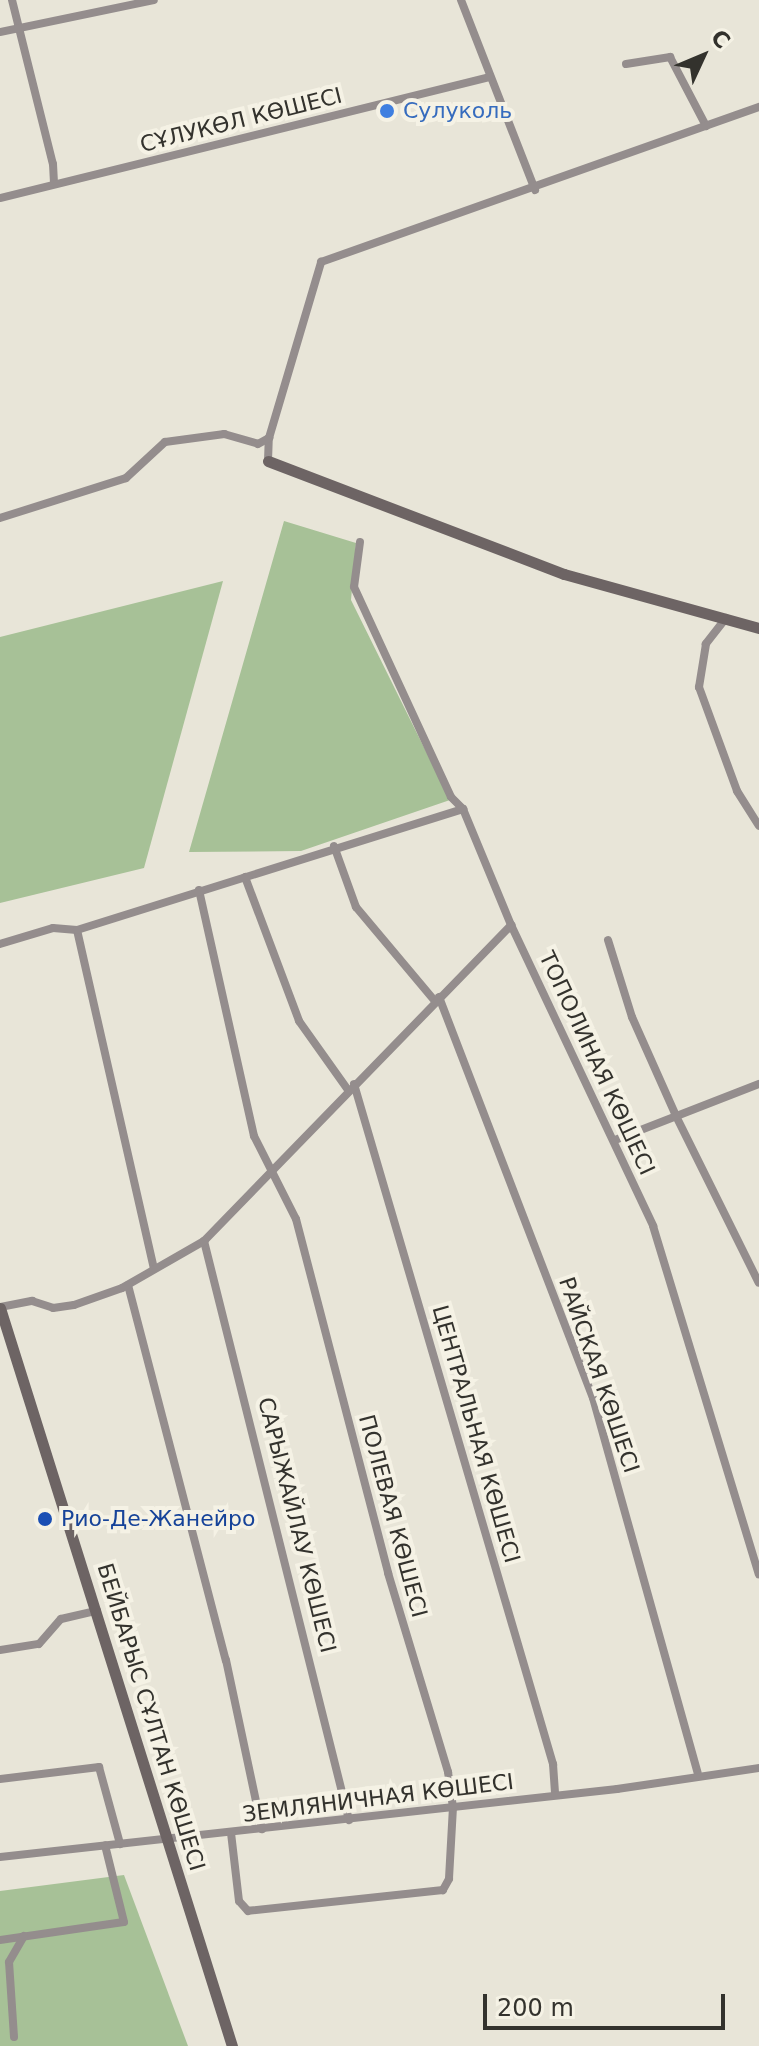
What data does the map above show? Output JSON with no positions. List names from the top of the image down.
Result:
{
  "streets": {
    "street": [
      "СҰЛУКӨЛ КӨШЕСІ",
      "ТОПОЛИНАЯ КӨШЕСІ",
      "РАЙСКАЯ КӨШЕСІ",
      "ЦЕНТРАЛЬНАЯ КӨШЕСІ",
      "ПОЛЕВАЯ КӨШЕСІ",
      "САРЫЖАЙЛАУ КӨШЕСІ",
      "БЕЙБАРЫС СҰЛТАН КӨШЕСІ",
      "ЗЕМЛЯНИЧНАЯ КӨШЕСІ"
    ]
  },
  "crossings": [
    ["РАЙСКАЯ КӨШЕСІ", "ЗЕМЛЯНИЧНАЯ КӨШЕСІ"],
    ["ЦЕНТРАЛЬНАЯ КӨШЕСІ", "ЗЕМЛЯНИЧНАЯ КӨШЕСІ"],
    ["ПОЛЕВАЯ КӨШЕСІ", "ЗЕМЛЯНИЧНАЯ КӨШЕСІ"],
    ["САРЫЖАЙЛАУ КӨШЕСІ", "ЗЕМЛЯНИЧНАЯ КӨШЕСІ"],
    ["БЕЙБАРЫС СҰЛТАН КӨШЕСІ", "ЗЕМЛЯНИЧНАЯ КӨШЕСІ"]
  ],
  "places": ["Сулуколь", "Рио-Де-Жанейро"],
  "scale_bar": "200 m",
  "north": "top right"
}
